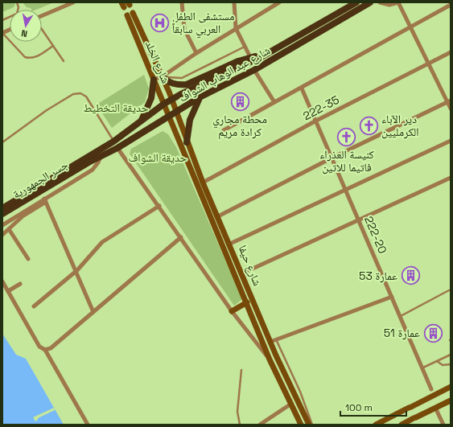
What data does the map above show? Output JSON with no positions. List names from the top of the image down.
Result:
{
  "streets": {
    "main road": [
      "شارع الخلد",
      "شارع عبد الوهاب الشواف",
      "جسر الجمهورية",
      "شارع حيفا"
    ],
    "street": ["222-35", "222-20"]
  },
  "crossings": [
    ["شارع الخلد", "شارع عبد الوهاب الشواف"],
    ["شارع الخلد", "شارع حيفا"],
    ["شارع عبد الوهاب الشواف", "جسر الجمهورية"],
    ["شارع عبد الوهاب الشواف", "شارع حيفا"],
    ["222-35", "222-20"],
    ["222-35", "شارع حيفا"]
  ],
  "parks": ["حديقة التخطيط", "حديقة الشواف"],
  "places": {
    "hospital": ["مستشفى الطفل العربي سابقاً"],
    "building": ["محطة مجاري كرادة مريم", "عمارة 53", "عمارة 51"],
    "church": ["دير الآباء الكرمليين", "كنيسة العذراء فاتيما للاتين"]
  },
  "scale_bar": "100 m",
  "north": "bottom"
}
